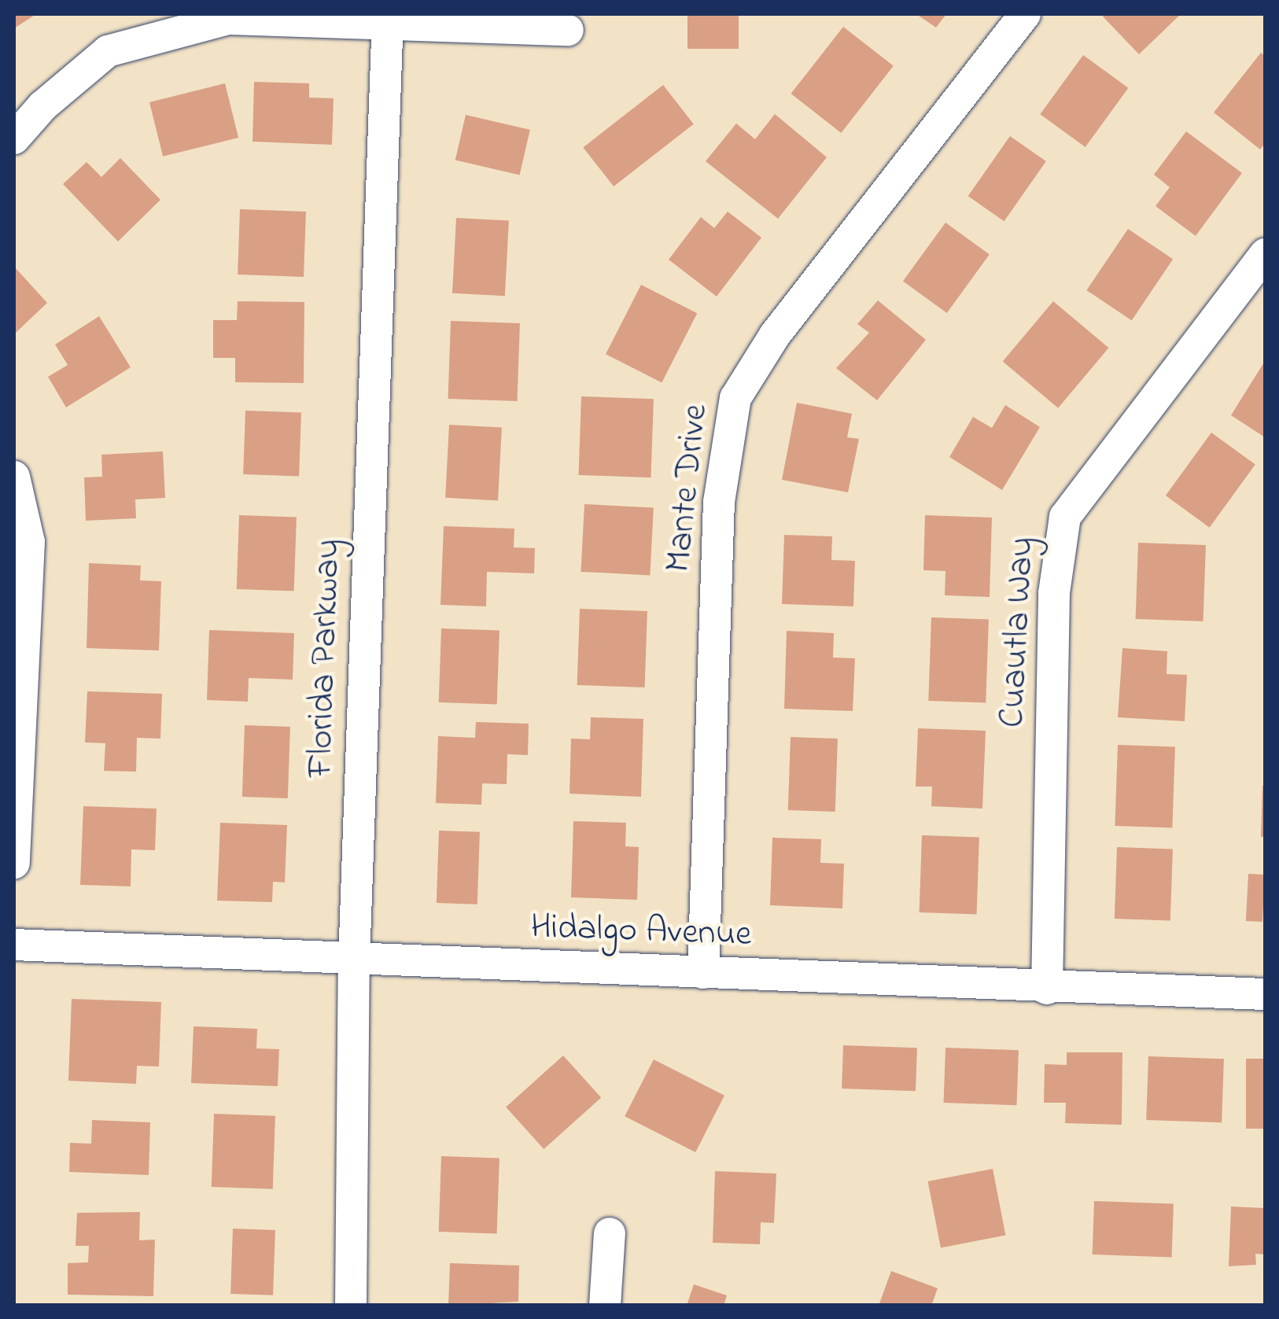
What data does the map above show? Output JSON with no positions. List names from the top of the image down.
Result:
{
  "streets": {
    "street": [
      "Mante Drive",
      "Cuautla Way",
      "Florida Parkway",
      "Hidalgo Avenue"
    ]
  },
  "crossings": [
    ["Mante Drive", "Hidalgo Avenue"],
    ["Cuautla Way", "Hidalgo Avenue"],
    ["Florida Parkway", "Hidalgo Avenue"]
  ]
}
